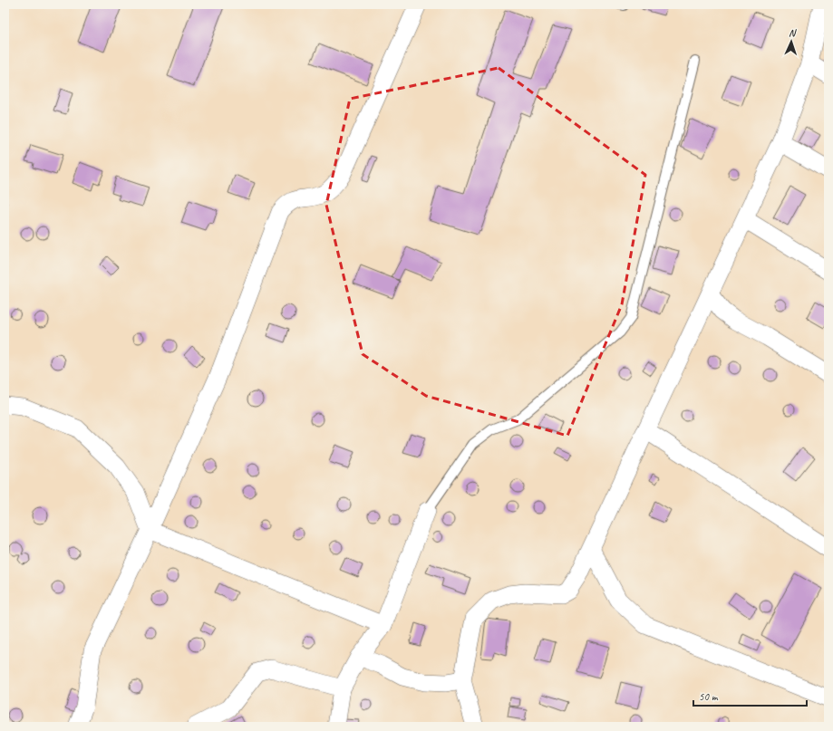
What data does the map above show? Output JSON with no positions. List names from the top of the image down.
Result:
{
  "scale_bar": "50 m",
  "north": "top"
}
